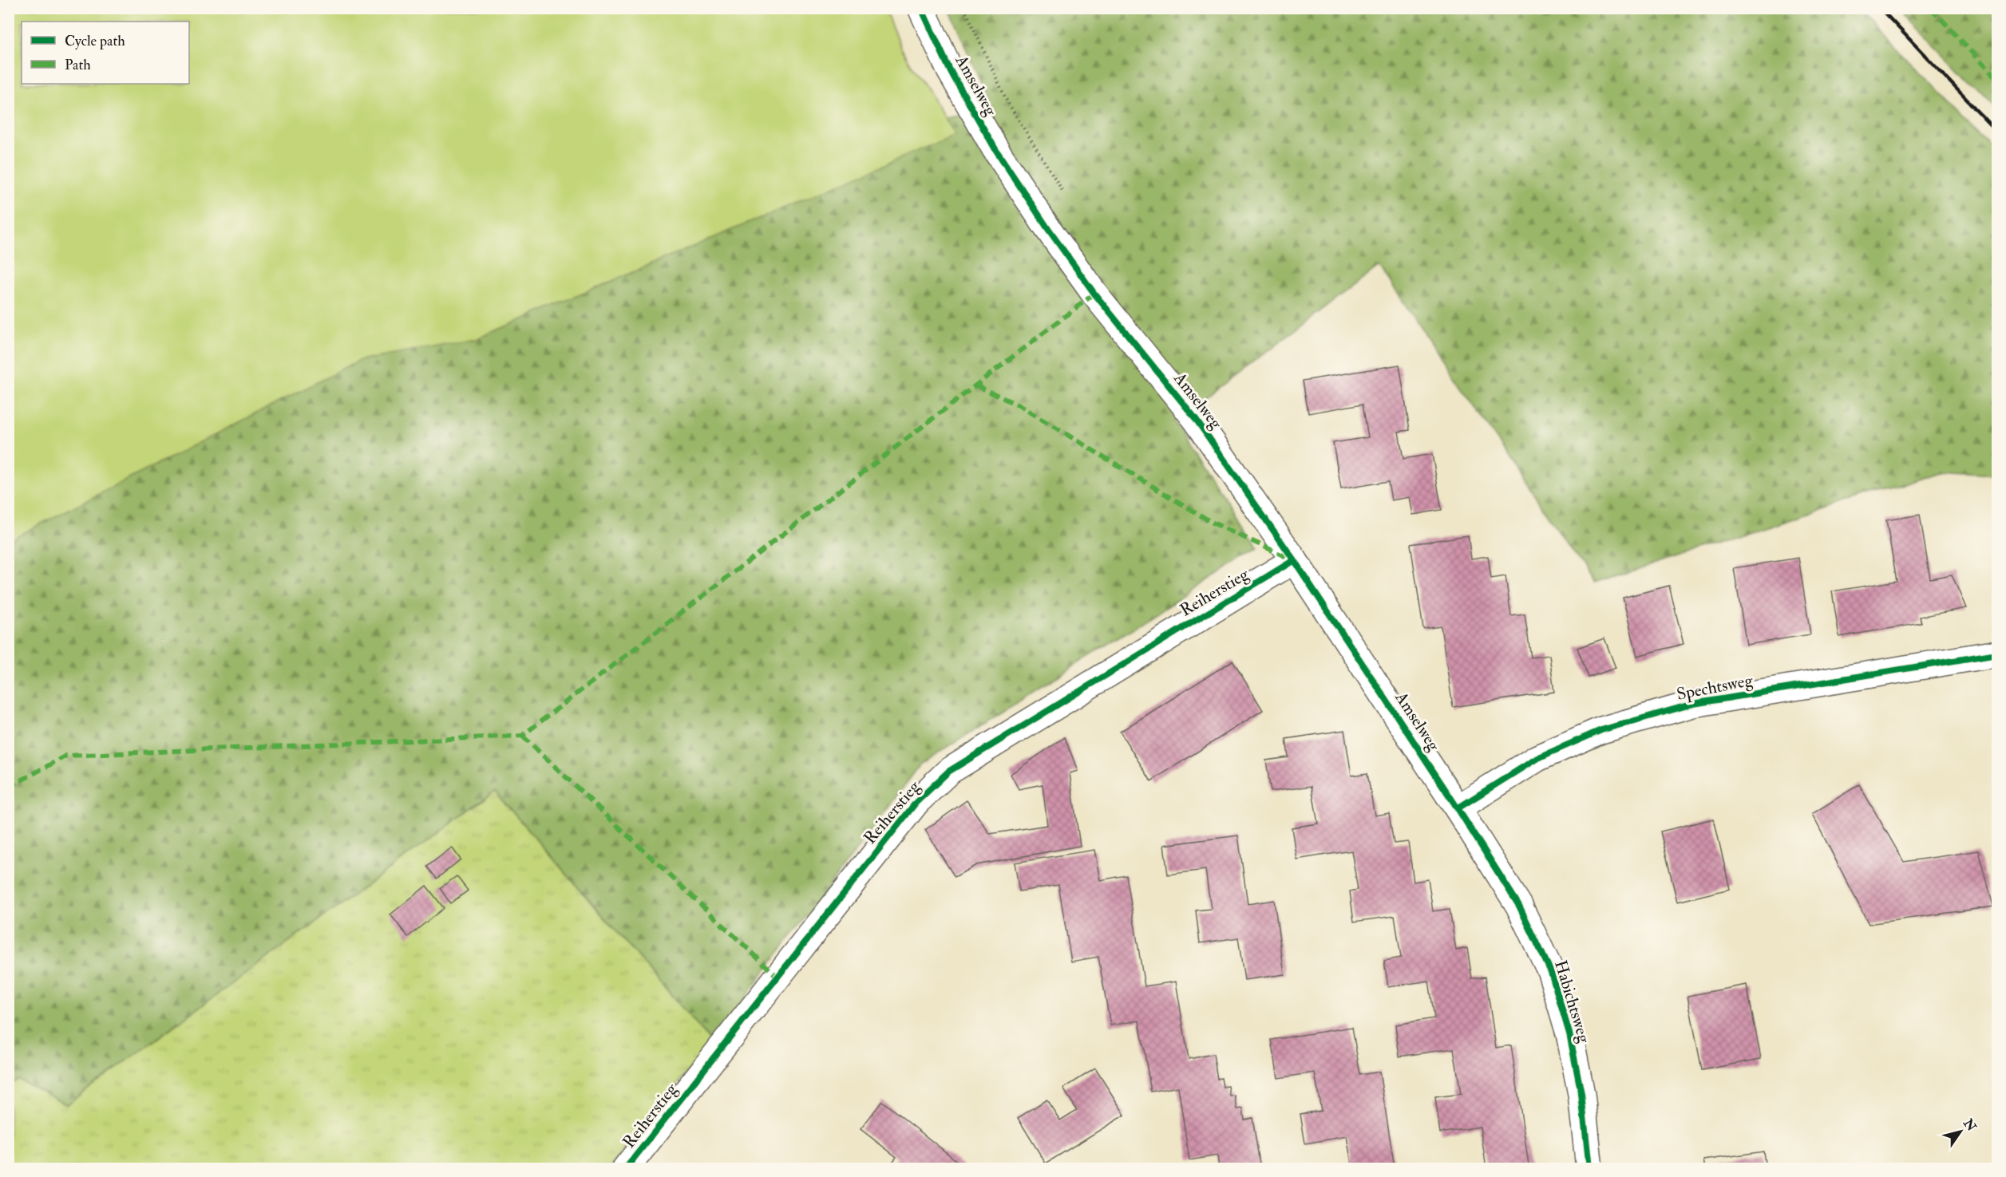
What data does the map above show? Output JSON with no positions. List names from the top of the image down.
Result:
{
  "streets": {
    "street": [
      "Amselweg",
      "Reiherstieg",
      "Spechtsweg",
      "Habichtsweg"
    ]
  },
  "crossings": [
    ["Amselweg", "Reiherstieg"],
    ["Amselweg", "Spechtsweg"],
    ["Amselweg", "Habichtsweg"],
    ["Spechtsweg", "Habichtsweg"]
  ],
  "legend": ["Cycle path", "Path"],
  "north": "top right"
}
